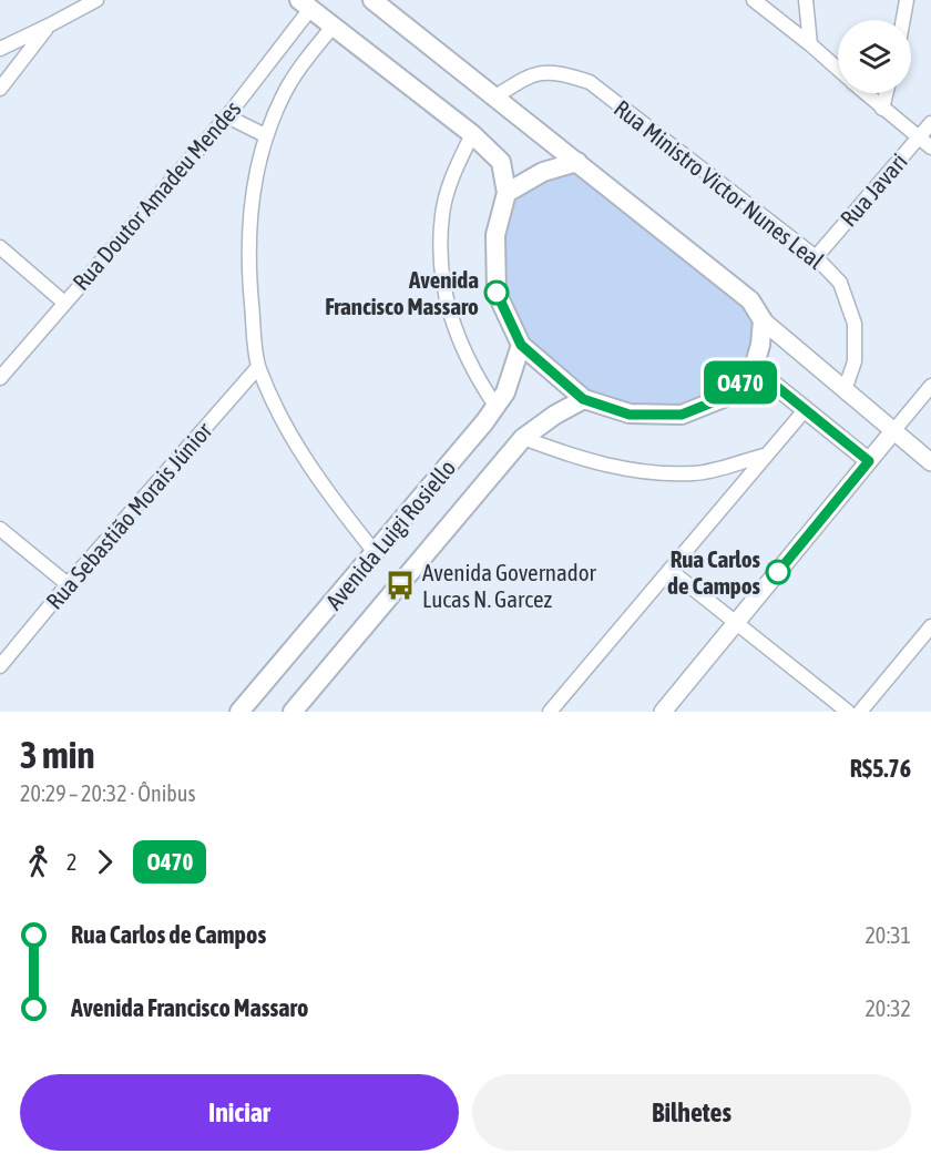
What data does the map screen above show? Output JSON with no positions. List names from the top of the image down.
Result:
{
  "streets": {
    "main road": ["Avenida Luigi Rosiello"],
    "street": [
      "Rua Ministro Victor Nunes Leal",
      "Rua Javari",
      "Rua Doutor Amadeu Mendes",
      "Rua Sebastião Morais Júnior"
    ]
  },
  "crossings": [
    ["Rua Ministro Victor Nunes Leal", "Rua Javari"]
  ],
  "places": {
    "other": ["Avenida Francisco Massaro", "Rua Carlos de Campos"],
    "bus stop": ["Avenida Governador Lucas N. Garcez"]
  },
  "lines": ["bus line O470"],
  "page": {
    "on_map": "O470",
    "heading": ["3 min", "20:29 – 20:32 · Ônibus", "R$5.76"],
    "legs": ["2", "O470"],
    "list": [
      {
        "name": "Rua Carlos de Campos",
        "value": "20:31"
      },
      {
        "name": "Avenida Francisco Massaro",
        "value": "20:32"
      }
    ],
    "buttons": ["Iniciar", "Bilhetes"]
  }
}
